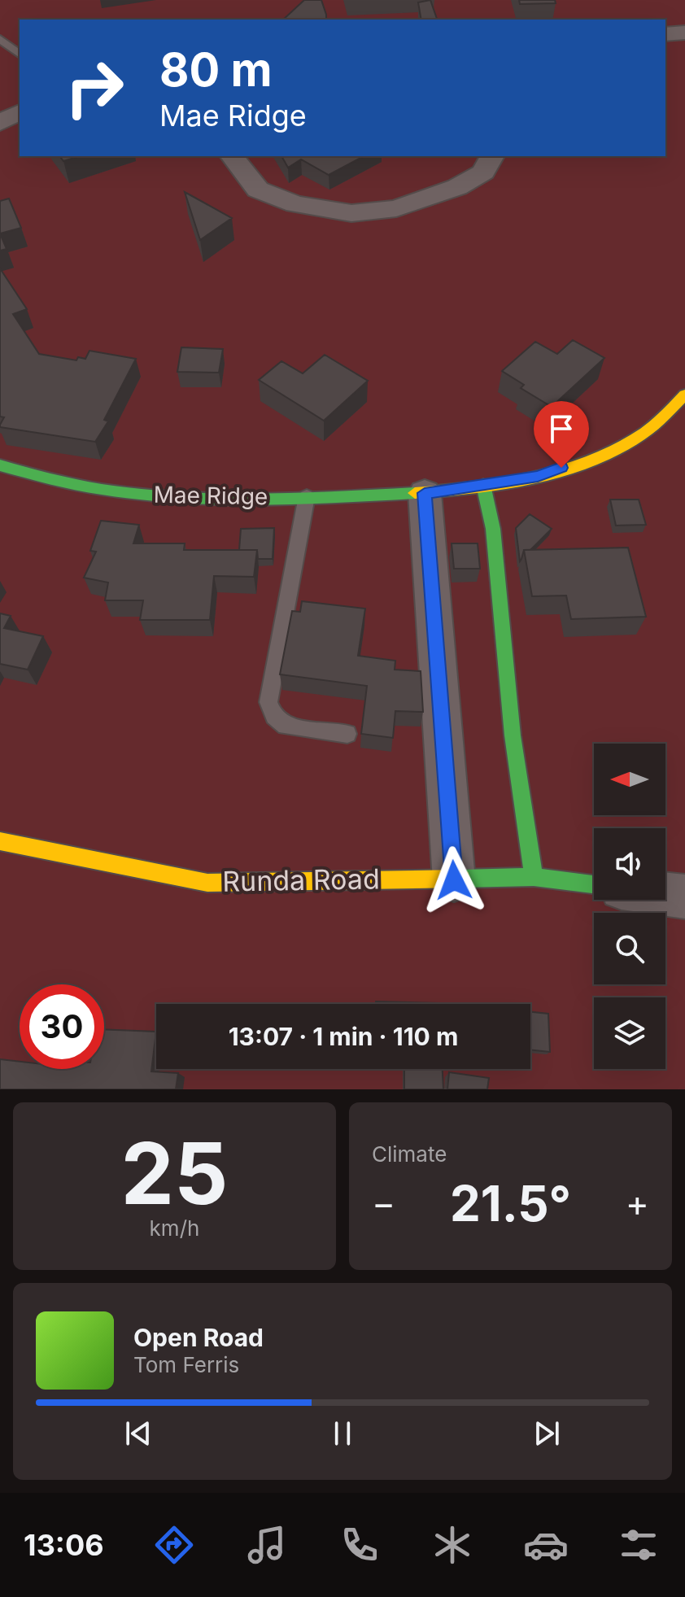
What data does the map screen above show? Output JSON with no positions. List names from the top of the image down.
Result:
{
  "streets": {
    "street": ["Mae Ridge", "Runda Road"]
  },
  "north": "left",
  "page": {
    "turn": ["80 m", "Mae Ridge"],
    "limit": "30",
    "trip": "13:07 · 1 min · 110 m",
    "tile": [
      ["25", "km/h"],
      "Climate"
    ],
    "heat": ["−", "21.5°", "+"],
    "song": ["Open Road", "Tom Ferris"],
    "tabs": "13:06"
  }
}
